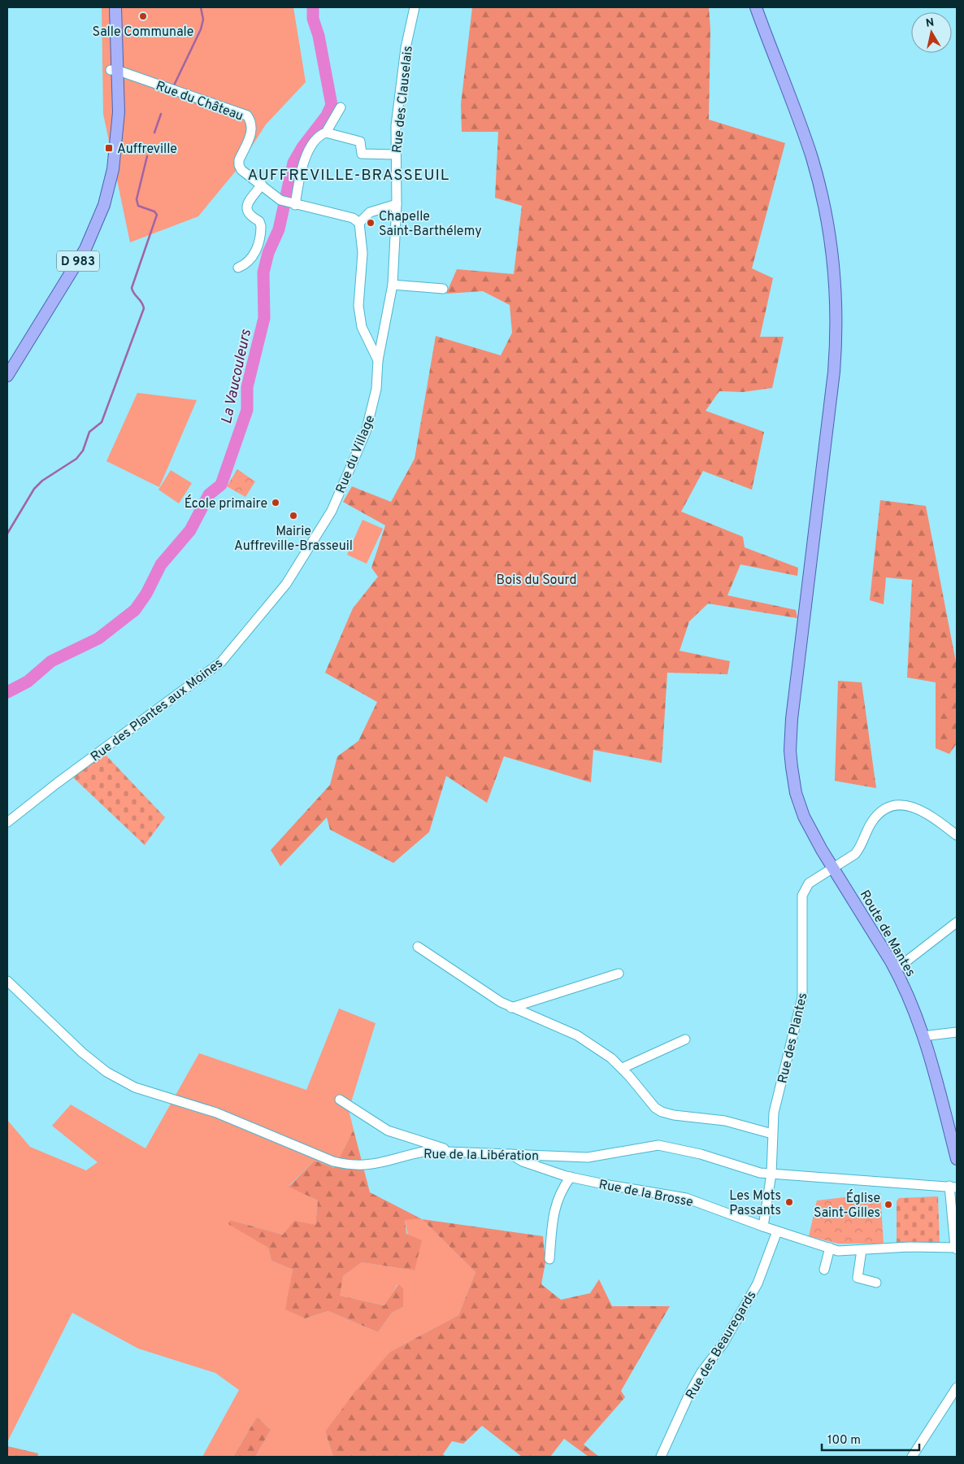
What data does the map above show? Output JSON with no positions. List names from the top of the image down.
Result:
{
  "streets": {
    "main road": ["D 983", "Route de Mantes"],
    "street": [
      "Rue des Clauselais",
      "Rue du Château",
      "Rue du Village",
      "Rue des Plantes aux Moines",
      "Rue des Plantes",
      "Rue de la Libération",
      "Rue de la Brosse",
      "Rue des Beauregards"
    ]
  },
  "crossings": [
    ["Rue des Clauselais", "Rue du Village"],
    ["Rue du Château", "D 983"],
    ["Rue du Château", "Rue du Village"],
    ["Rue du Village", "Rue des Plantes aux Moines"],
    ["Route de Mantes", "Rue des Plantes"],
    ["Rue des Plantes", "Rue de la Libération"],
    ["Rue des Plantes", "Rue de la Brosse"],
    ["Rue de la Libération", "Rue de la Brosse"],
    ["Rue de la Brosse", "Rue des Beauregards"]
  ],
  "districts": ["AUFFREVILLE-BRASSEUIL"],
  "water": ["La Vaucouleurs"],
  "parks": ["Bois du Sourd"],
  "places": {
    "other": [
      "Salle Communale",
      "Chapelle Saint-Barthélemy",
      "École primaire",
      "Mairie Auffreville-Brasseuil",
      "Les Mots Passants",
      "Église Saint-Gilles"
    ],
    "transit": ["Auffreville"]
  },
  "scale_bar": "100 m",
  "north": "top"
}
